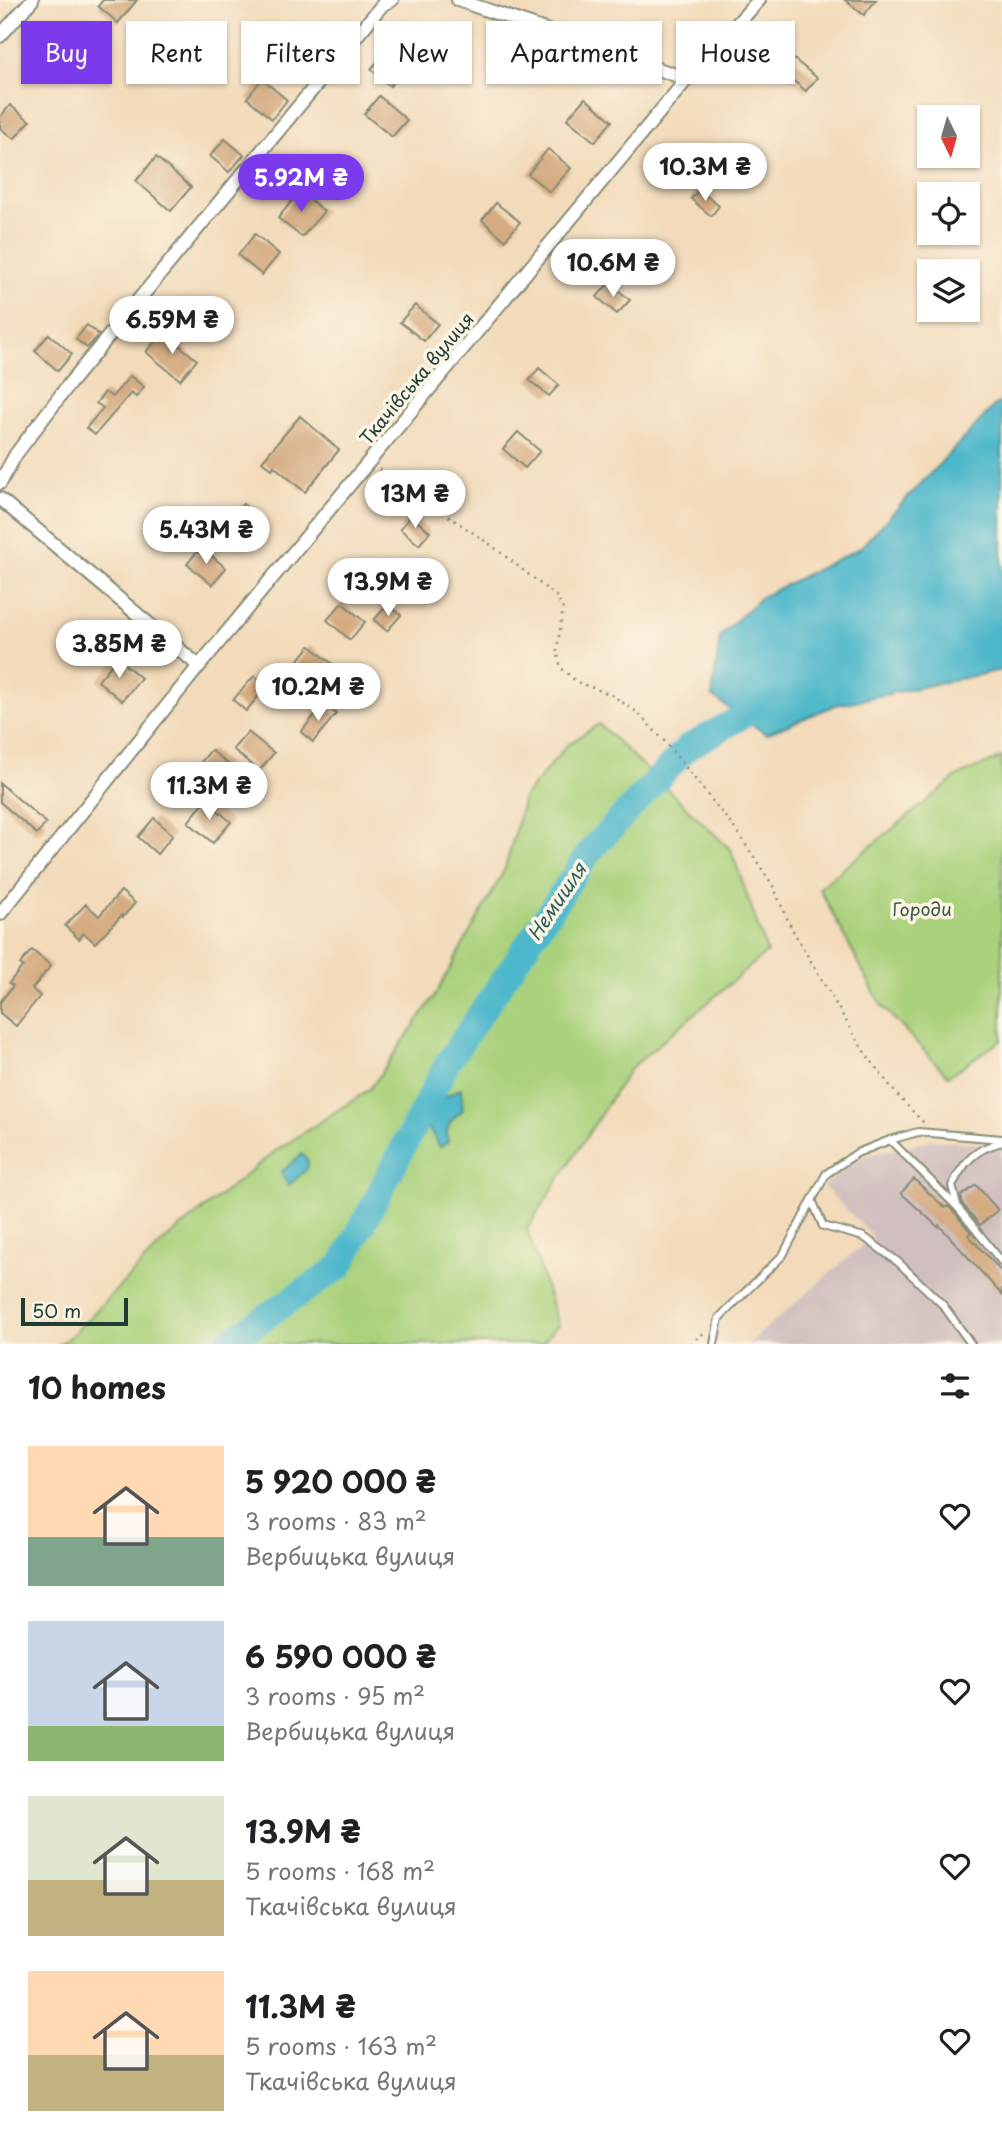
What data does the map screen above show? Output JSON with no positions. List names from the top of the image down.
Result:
{
  "streets": {
    "street": ["Ткачівська вулиця"]
  },
  "water": ["Немишля"],
  "parks": ["Городи"],
  "scale_bar": "50 m",
  "north": "bottom",
  "page": {
    "chip": [
      "Buy",
      "Rent",
      "Filters",
      "New",
      "Apartment",
      "House"
    ],
    "price": [
      "10.3M ₴",
      "5.92M ₴",
      "10.6M ₴",
      "6.59M ₴",
      "13M ₴",
      "5.43M ₴",
      "13.9M ₴",
      "3.85M ₴",
      "10.2M ₴",
      "11.3M ₴"
    ],
    "scale": "50 m",
    "heading": "10 homes",
    "list": [
      {
        "name": "5 920 000 ₴",
        "note": "3 rooms · 83 m² · Вербицька вулиця"
      },
      {
        "name": "6 590 000 ₴",
        "note": "3 rooms · 95 m² · Вербицька вулиця"
      },
      {
        "name": "13.9M ₴",
        "note": "5 rooms · 168 m² · Ткачівська вулиця"
      },
      {
        "name": "11.3M ₴",
        "note": "5 rooms · 163 m² · Ткачівська вулиця"
      }
    ]
  }
}
